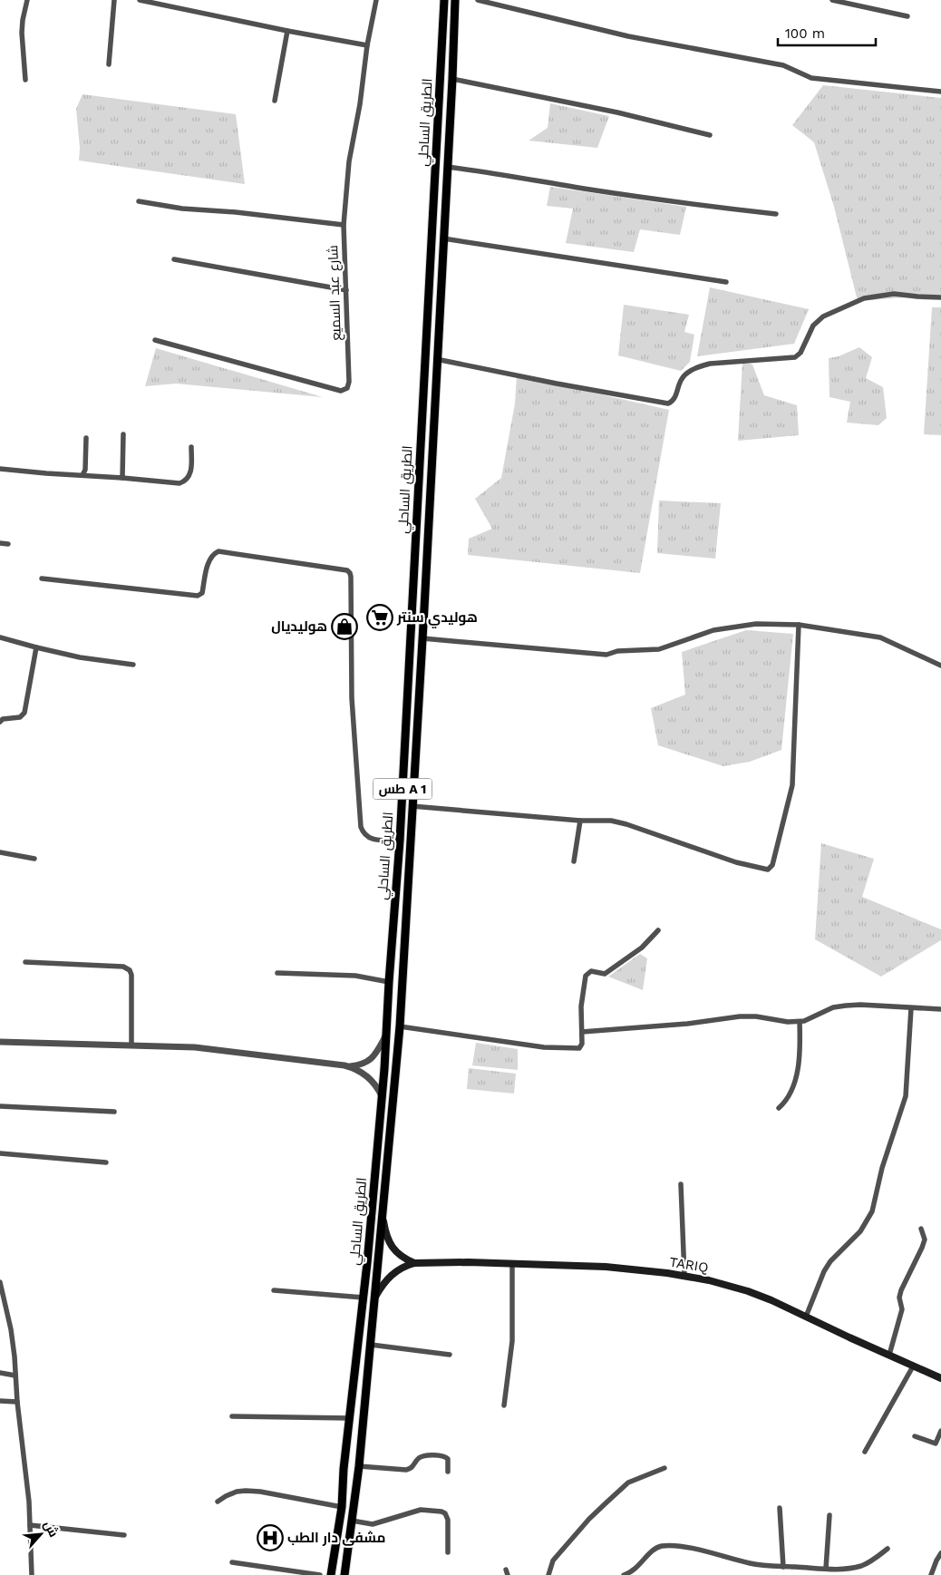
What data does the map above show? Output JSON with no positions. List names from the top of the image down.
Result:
{
  "streets": {
    "highway": ["الطريق الساحلي", "طس A 1"],
    "main road": ["TARIQ"],
    "street": ["شارع عبد السميع"]
  },
  "places": {
    "supermarket": ["هوليدي سنتر"],
    "shop": ["هوليديال"],
    "hospital": ["مشفى دار الطب"]
  },
  "scale_bar": "100 m",
  "north": "top right"
}
